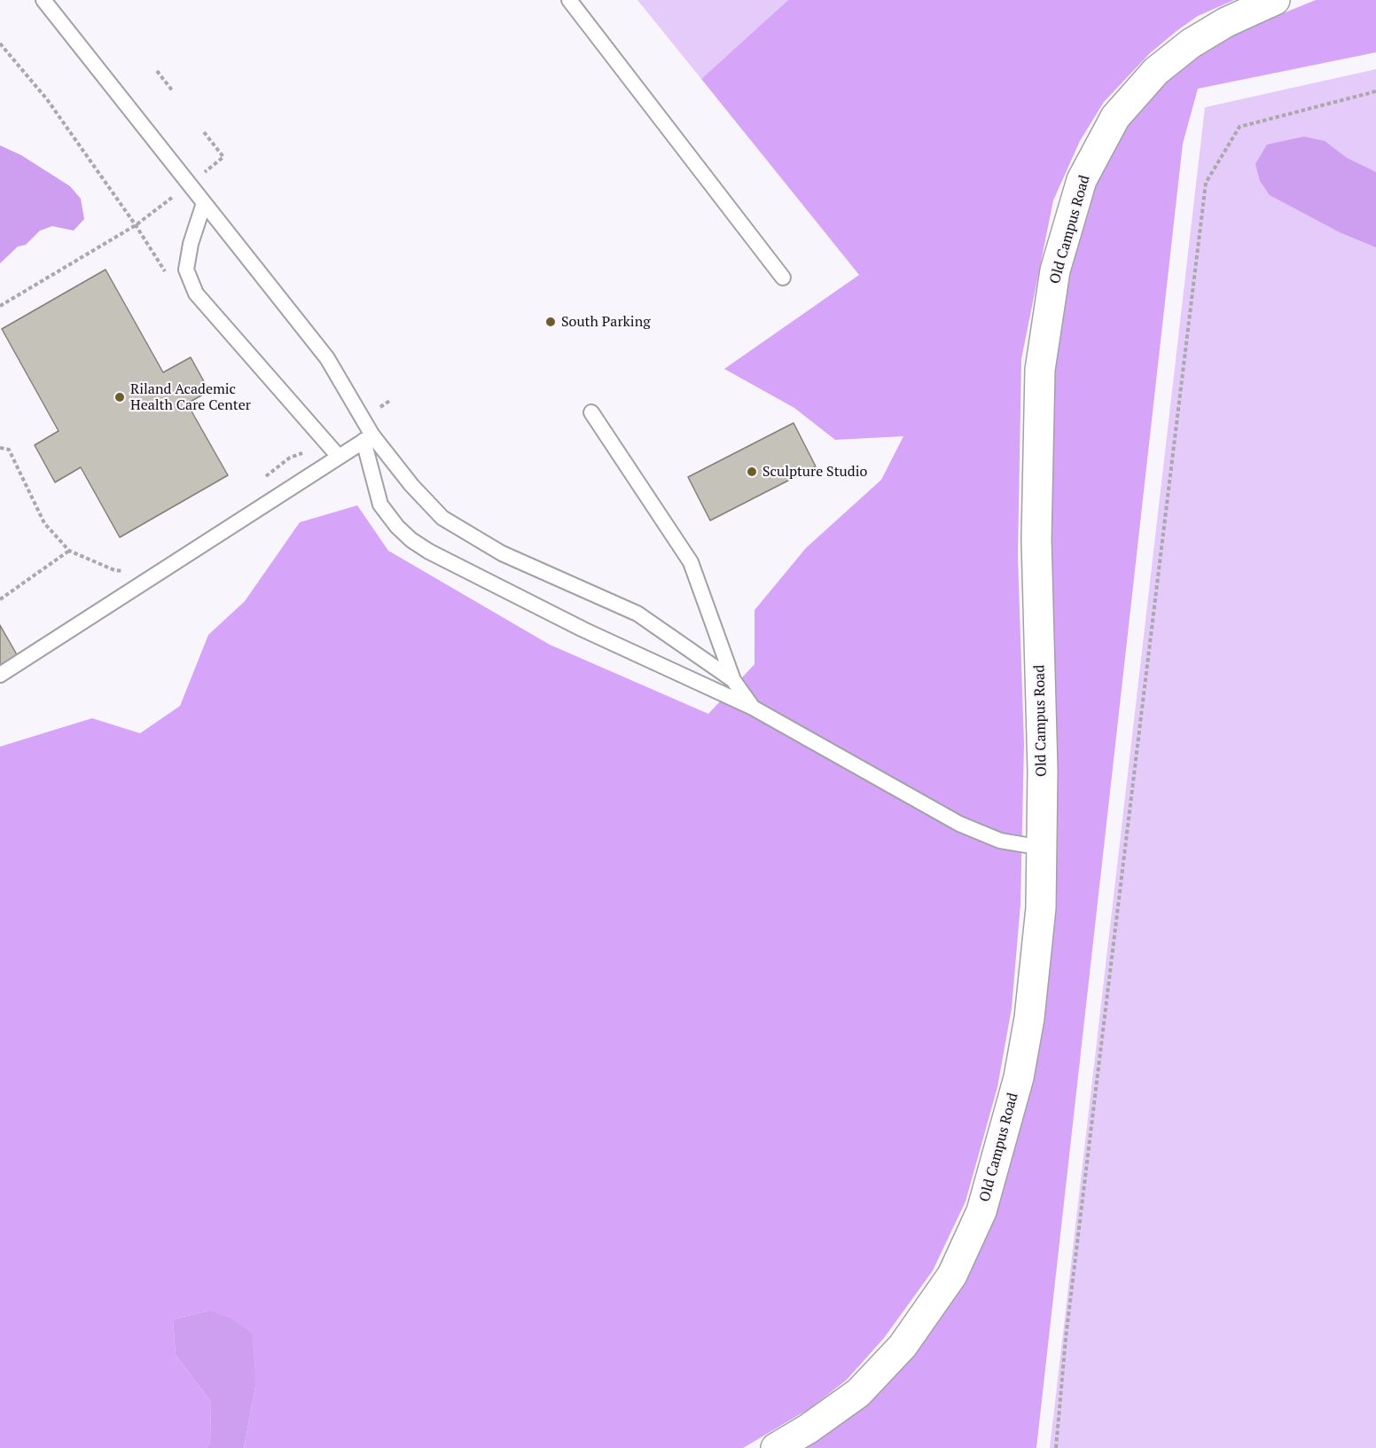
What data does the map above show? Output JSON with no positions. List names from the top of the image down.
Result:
{
  "streets": {
    "street": ["Old Campus Road"]
  },
  "places": ["South Parking", "Riland Academic Health Care Center", "Sculpture Studio"]
}
